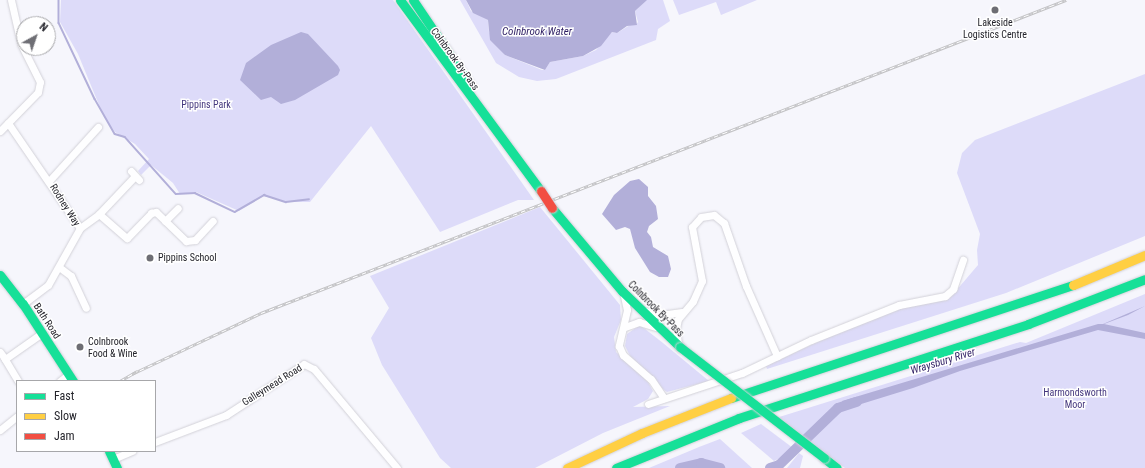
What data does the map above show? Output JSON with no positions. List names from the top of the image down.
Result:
{
  "streets": {
    "main road": ["Colnbrook By-Pass", "Bath Road"],
    "street": ["Rodney Way", "Galleymead Road"]
  },
  "crossings": [
    ["Rodney Way", "Bath Road"]
  ],
  "water": ["Colnbrook Water", "Wraysbury River"],
  "parks": ["Pippins Park", "Harmondsworth Moor"],
  "places": ["Lakeside Logistics Centre", "Pippins School", "Colnbrook Food & Wine"],
  "legend": ["Fast", "Slow", "Jam"],
  "north": "top right"
}
